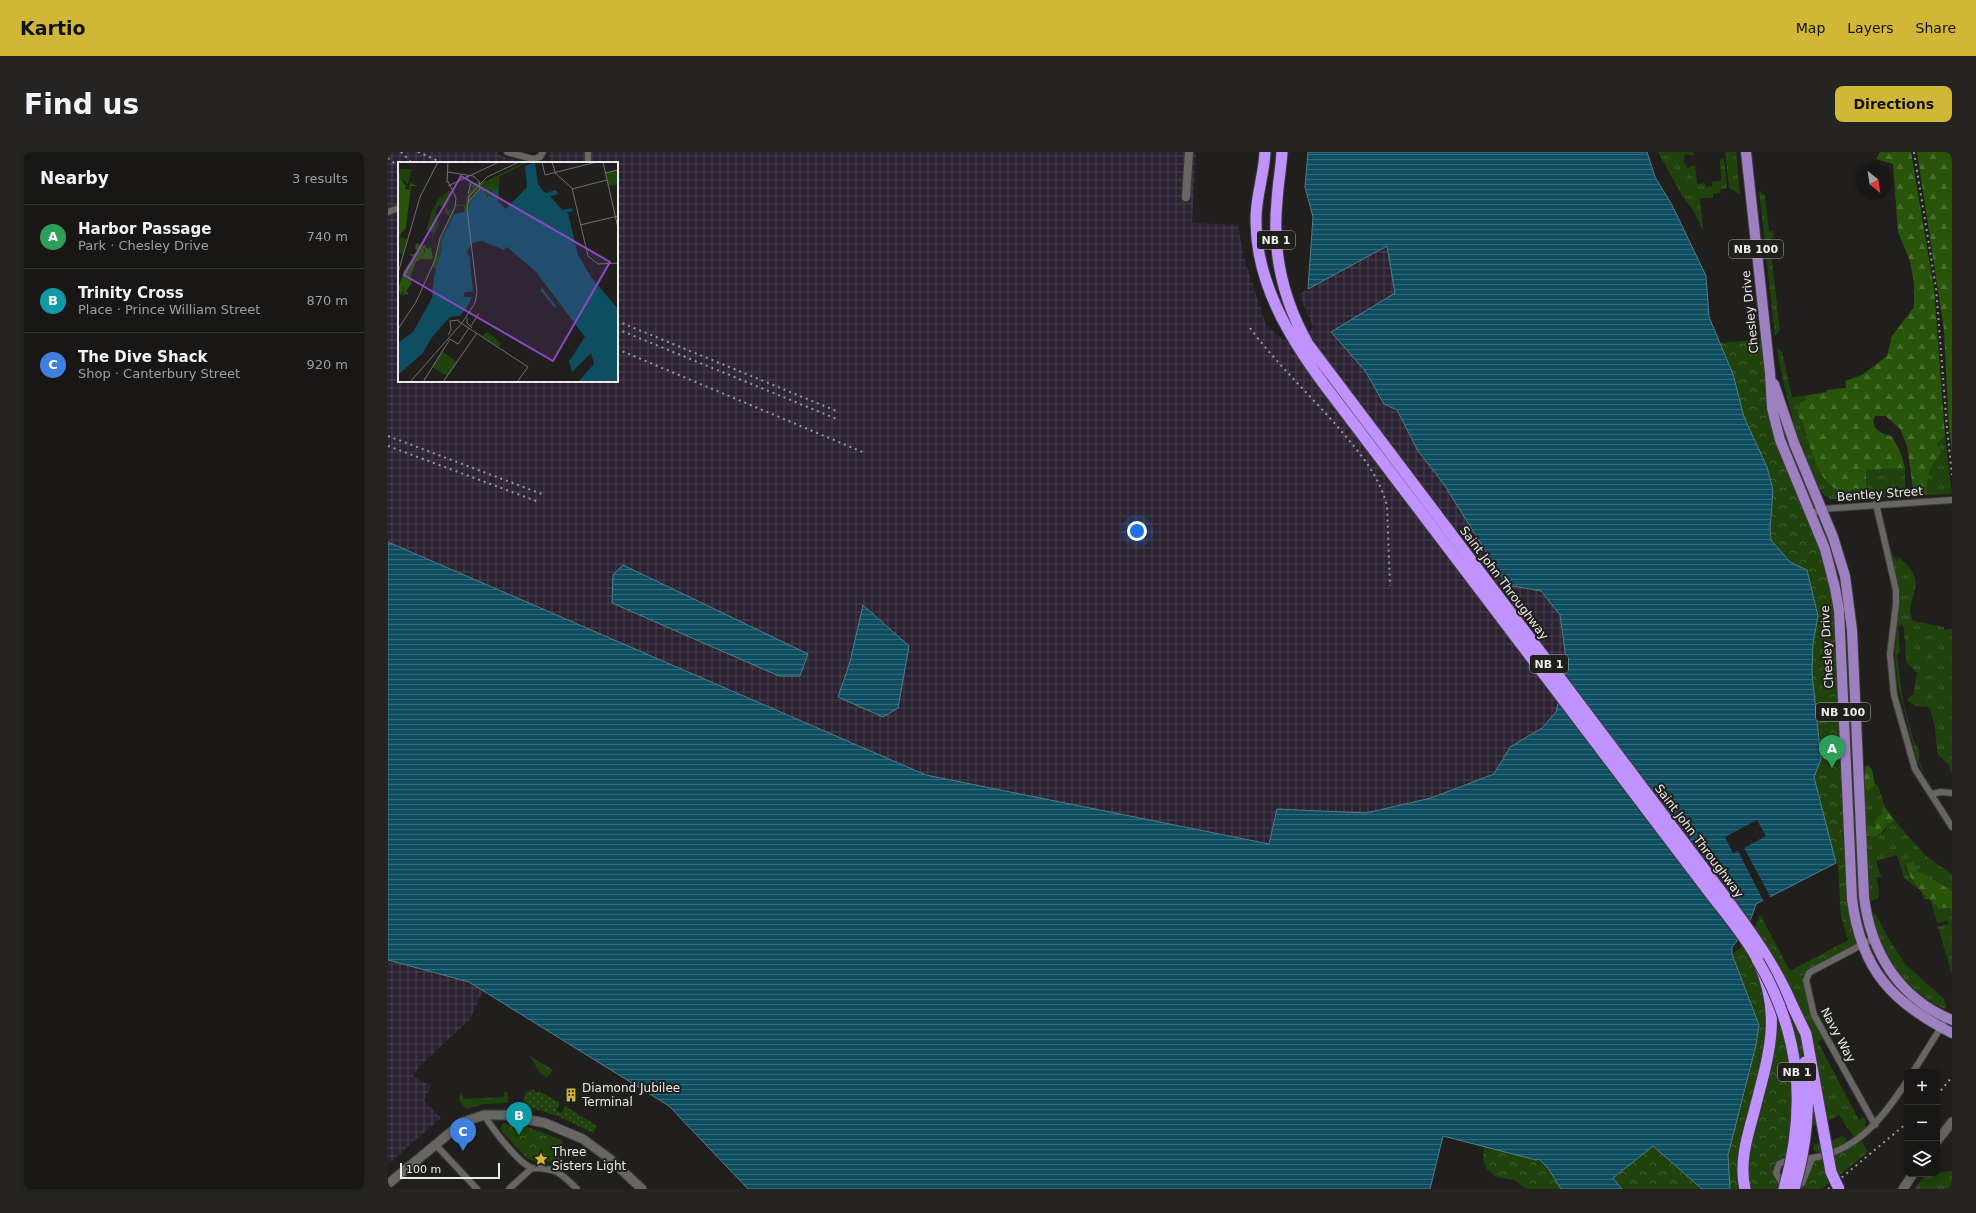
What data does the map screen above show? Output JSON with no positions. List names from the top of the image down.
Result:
{
  "streets": {
    "highway": ["NB 1", "Saint John Throughway"],
    "main road": ["NB 100", "Chesley Drive"],
    "street": ["Bentley Street", "Navy Way"]
  },
  "crossings": [
    ["Chesley Drive", "Bentley Street"],
    ["Chesley Drive", "Navy Way"]
  ],
  "places": {
    "building": ["Diamond Jubilee Terminal"],
    "place": ["Three Sisters Light"]
  },
  "scale_bar": "100 m",
  "north": "bottom right",
  "page": {
    "header": "Kartio",
    "nav": ["Map", "Layers", "Share"],
    "buttons": "Directions",
    "title": "Find us",
    "heading": ["Nearby", "3 results"],
    "list": [
      {
        "mark": "A",
        "name": "Harbor Passage",
        "note": "Park · Chesley Drive",
        "value": "740 m"
      },
      {
        "mark": "B",
        "name": "Trinity Cross",
        "note": "Place · Prince William Street",
        "value": "870 m"
      },
      {
        "mark": "C",
        "name": "The Dive Shack",
        "note": "Shop · Canterbury Street",
        "value": "920 m"
      }
    ],
    "pins": ["A", "B", "C"],
    "map_buttons": ["+", "−"],
    "scale": "100 m"
  }
}
